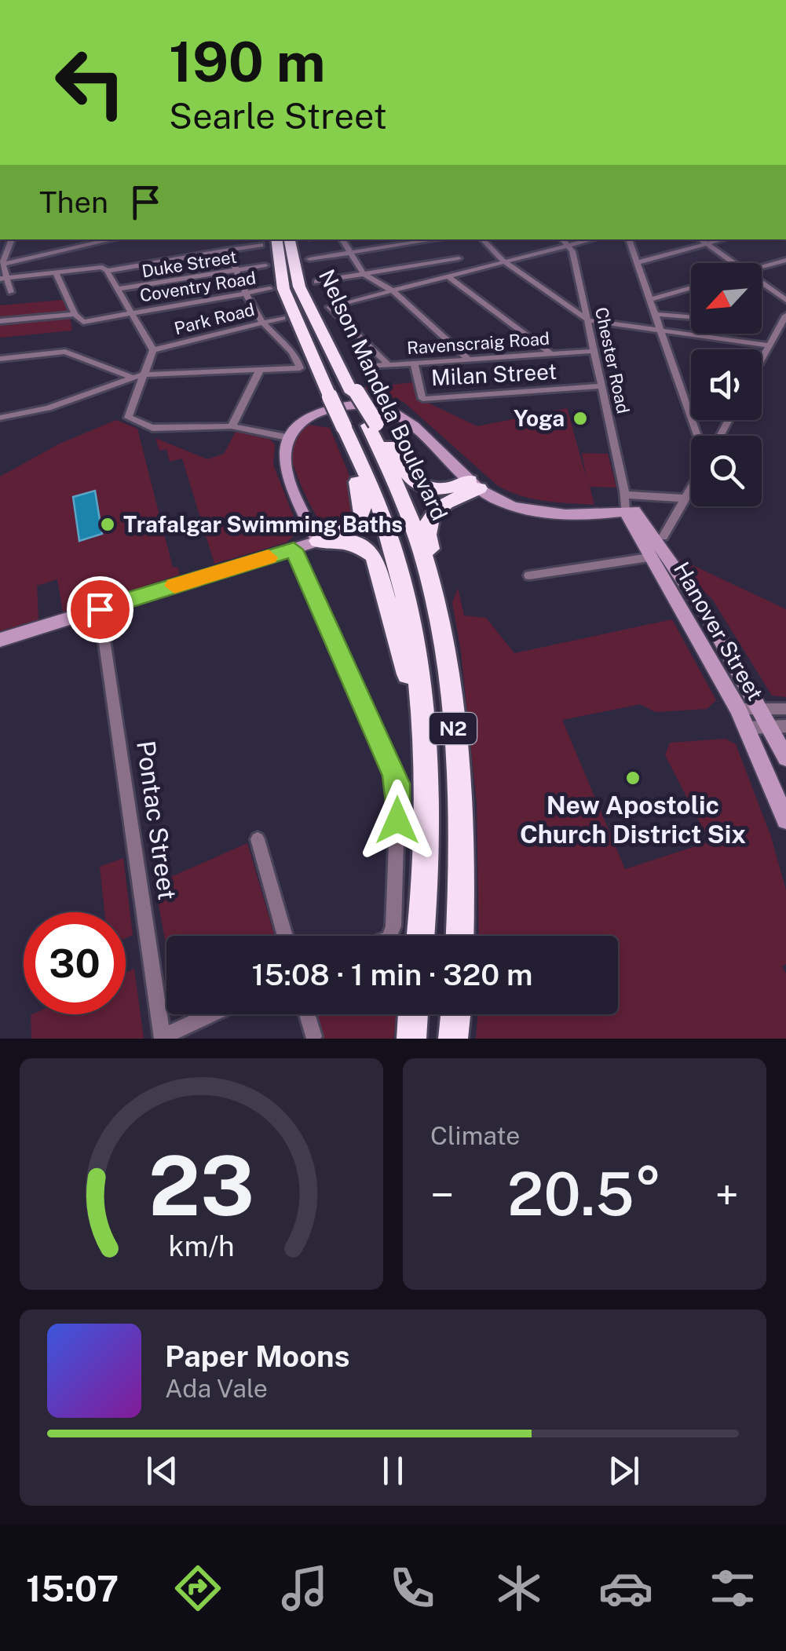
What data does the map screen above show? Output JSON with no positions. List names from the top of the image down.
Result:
{
  "streets": {
    "highway": ["Nelson Mandela Boulevard", "N2"],
    "street": [
      "Duke Street",
      "Coventry Road",
      "Park Road",
      "Ravenscraig Road",
      "Chester Road",
      "Milan Street",
      "Hanover Street",
      "Pontac Street"
    ]
  },
  "crossings": [
    ["Ravenscraig Road", "Chester Road"],
    ["Ravenscraig Road", "Milan Street"],
    ["Chester Road", "Milan Street"],
    ["Chester Road", "Hanover Street"],
    ["Nelson Mandela Boulevard", "N2"]
  ],
  "places": ["Yoga", "Trafalgar Swimming Baths", "New Apostolic Church District Six"],
  "north": "bottom left",
  "page": {
    "turn": ["190 m", "Searle Street"],
    "then": "Then",
    "limit": "30",
    "trip": "15:08 · 1 min · 320 m",
    "tile": "Climate",
    "heat": ["−", "20.5°", "+"],
    "song": ["Paper Moons", "Ada Vale"],
    "tabs": "15:07",
    "gauge": ["23", "km/h"]
  }
}
